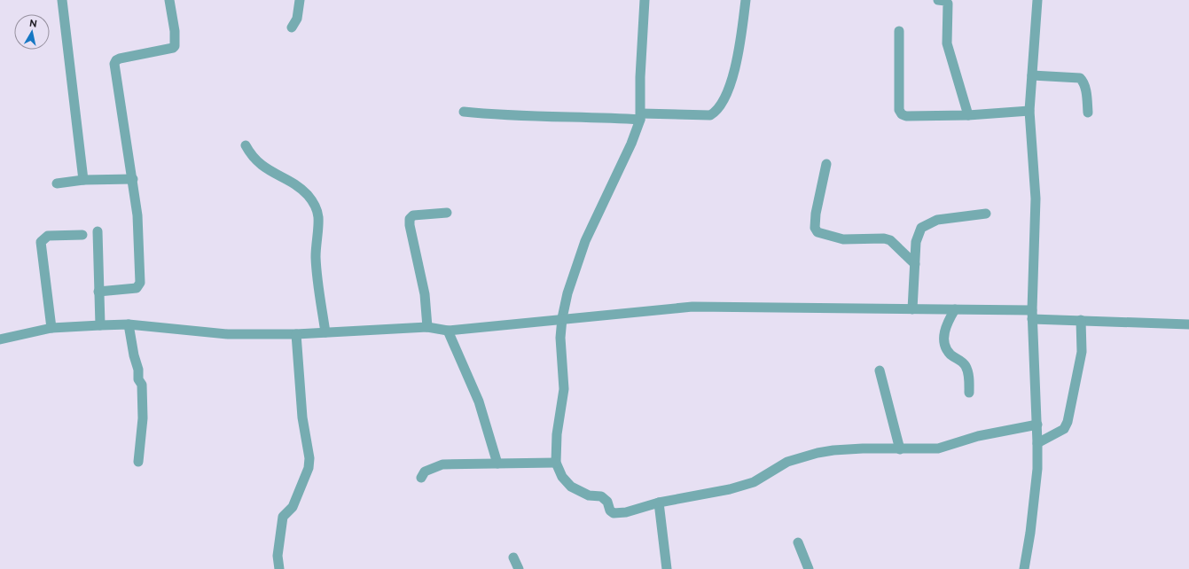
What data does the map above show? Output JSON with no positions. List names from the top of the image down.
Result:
{
  "north": "top"
}
